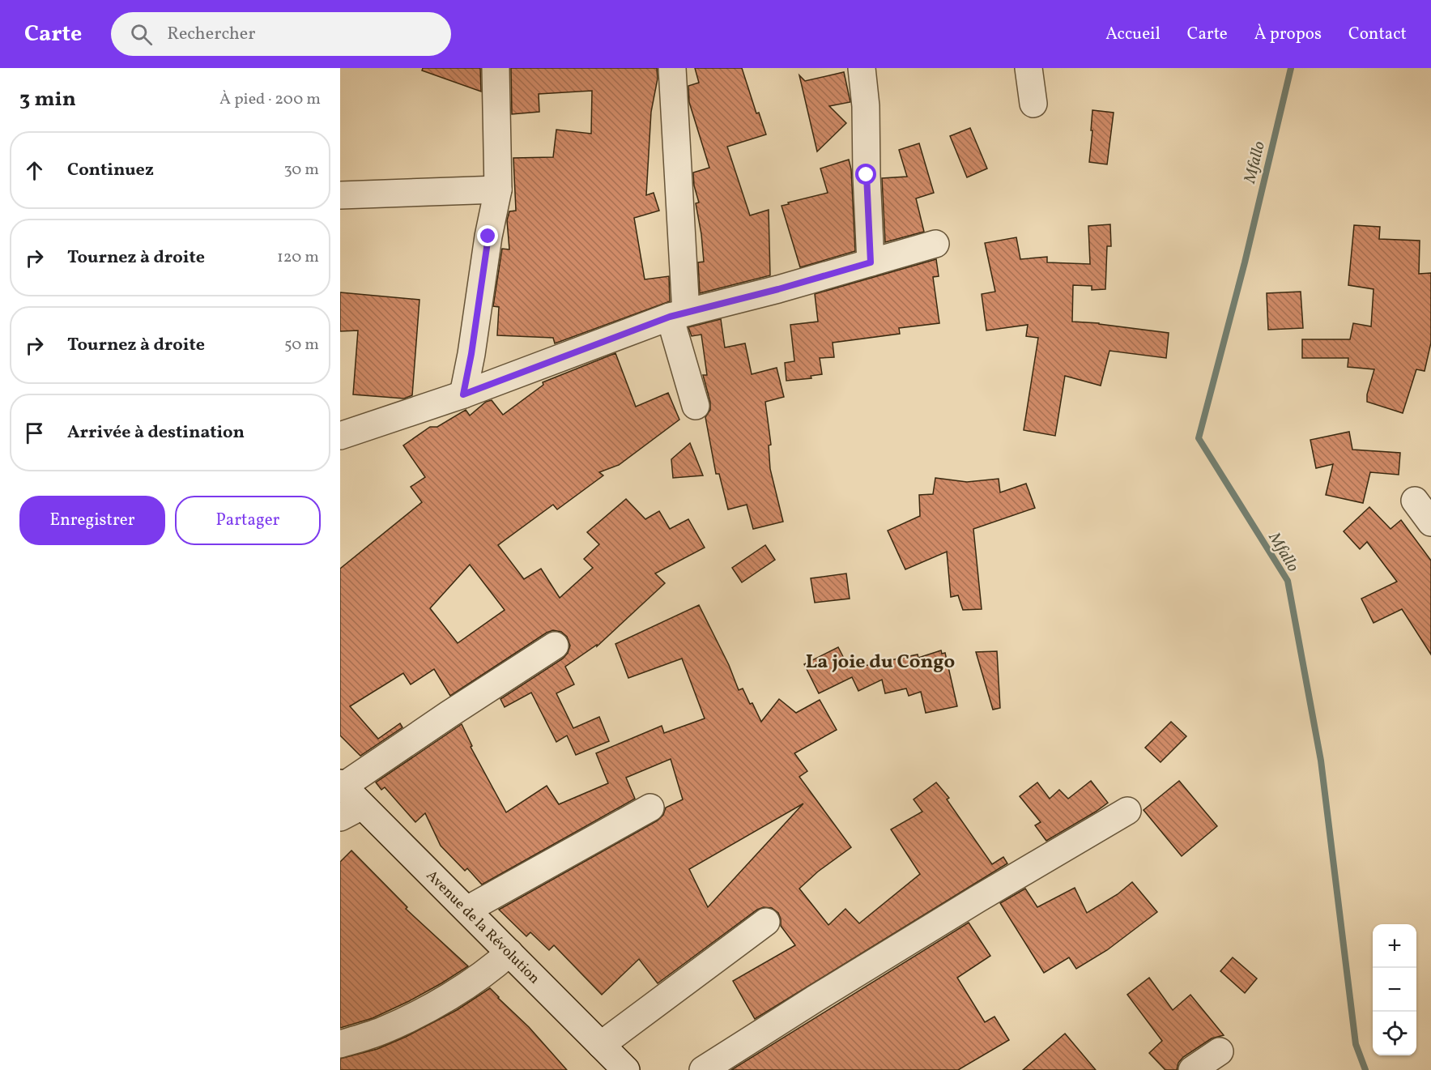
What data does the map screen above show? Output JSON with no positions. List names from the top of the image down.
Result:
{
  "streets": {
    "street": ["Avenue de la Révolution"]
  },
  "districts": ["La joie du Congo"],
  "water": ["Mfallo"],
  "page": {
    "header": "Carte",
    "search": "Rechercher",
    "nav": [
      "Accueil",
      "Carte",
      "À propos",
      "Contact"
    ],
    "heading": ["3 min", "À pied · 200 m"],
    "list": [
      ["Continuez", "30 m"],
      ["Tournez à droite", "120 m"],
      ["Tournez à droite", "50 m"],
      "Arrivée à destination"
    ],
    "buttons": ["Enregistrer", "Partager"],
    "map_buttons": ["+", "−"]
  }
}
